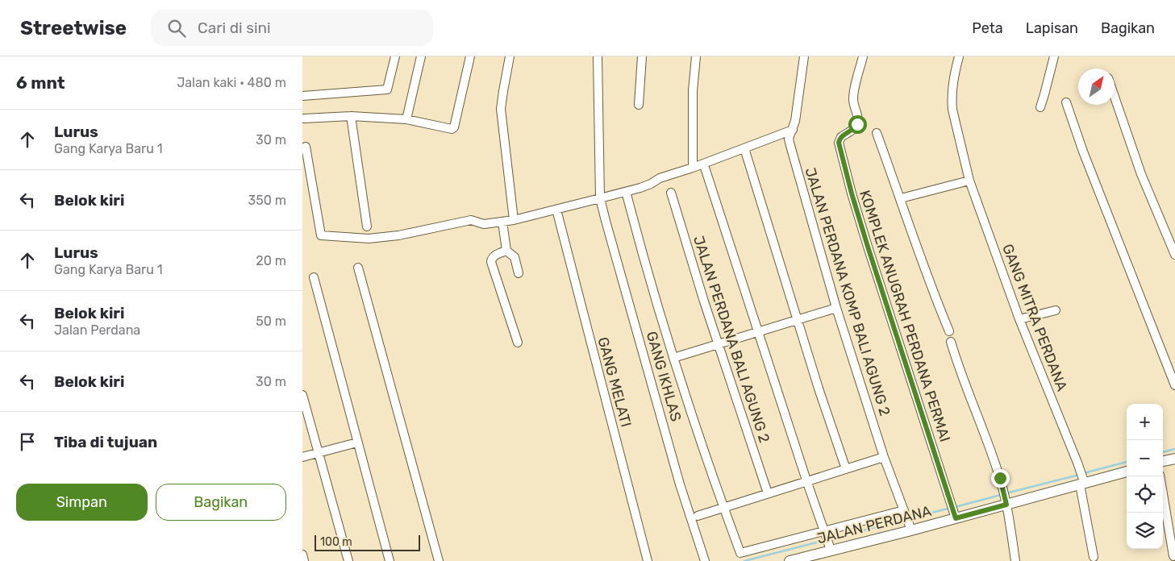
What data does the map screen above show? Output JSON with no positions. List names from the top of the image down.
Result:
{
  "streets": {
    "street": [
      "JALAN PERDANA KOMP BALI AGUNG 2",
      "KOMPLEK ANUGRAH PERDANA PERMAI",
      "GANG MITRA PERDANA",
      "JALAN PERDANA BALI AGUNG 2",
      "GANG IKHLAS",
      "GANG MELATI",
      "JALAN PERDANA"
    ]
  },
  "crossings": [
    ["JALAN PERDANA KOMP BALI AGUNG 2", "JALAN PERDANA"],
    ["KOMPLEK ANUGRAH PERDANA PERMAI", "JALAN PERDANA"],
    ["GANG MITRA PERDANA", "JALAN PERDANA"]
  ],
  "scale_bar": "100 m",
  "north": "top right",
  "page": {
    "header": "Streetwise",
    "search": "Cari di sini",
    "nav": ["Peta", "Lapisan", "Bagikan"],
    "heading": ["6 mnt", "Jalan kaki · 480 m"],
    "list": [
      ["Lurus", "Gang Karya Baru 1", "30 m"],
      ["Belok kiri", "350 m"],
      ["Lurus", "Gang Karya Baru 1", "20 m"],
      ["Belok kiri", "Jalan Perdana", "50 m"],
      ["Belok kiri", "30 m"],
      "Tiba di tujuan"
    ],
    "map_buttons": ["+", "−"],
    "buttons": ["Simpan", "Bagikan"],
    "scale": "100 m"
  }
}
